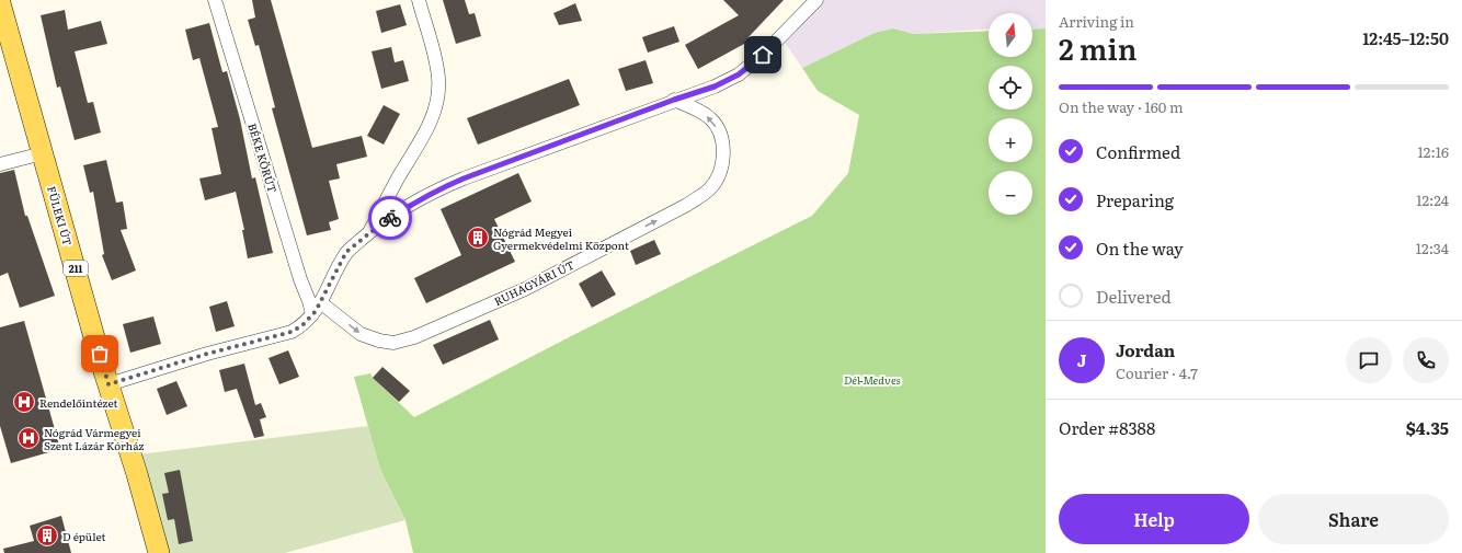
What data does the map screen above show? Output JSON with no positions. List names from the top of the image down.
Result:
{
  "streets": {
    "main road": ["FÜLEKI ÚT", "211"],
    "street": ["BÉKE KÖRÚT", "RUHAGYÁRI ÚT"]
  },
  "parks": ["Dél-Medves"],
  "places": {
    "building": ["Nógrád Megyei Gyermekvédelmi Központ", "D épület"],
    "hospital": ["Rendelőintézet", "Nógrád Vármegyei Szent Lázár Kórház"]
  },
  "north": "top",
  "page": {
    "heading": ["2 min", "Arriving in", "12:45–12:50"],
    "panel": [
      "Jordan",
      "Courier · 4.7",
      "Order #8388",
      "$4.35"
    ],
    "map_buttons": ["+", "−"],
    "bar": "On the way · 160 m",
    "list": [
      ["Confirmed", "12:16"],
      ["Preparing", "12:24"],
      ["On the way", "12:34"],
      "Delivered"
    ],
    "round": "J",
    "buttons": ["Help", "Share"]
  }
}
